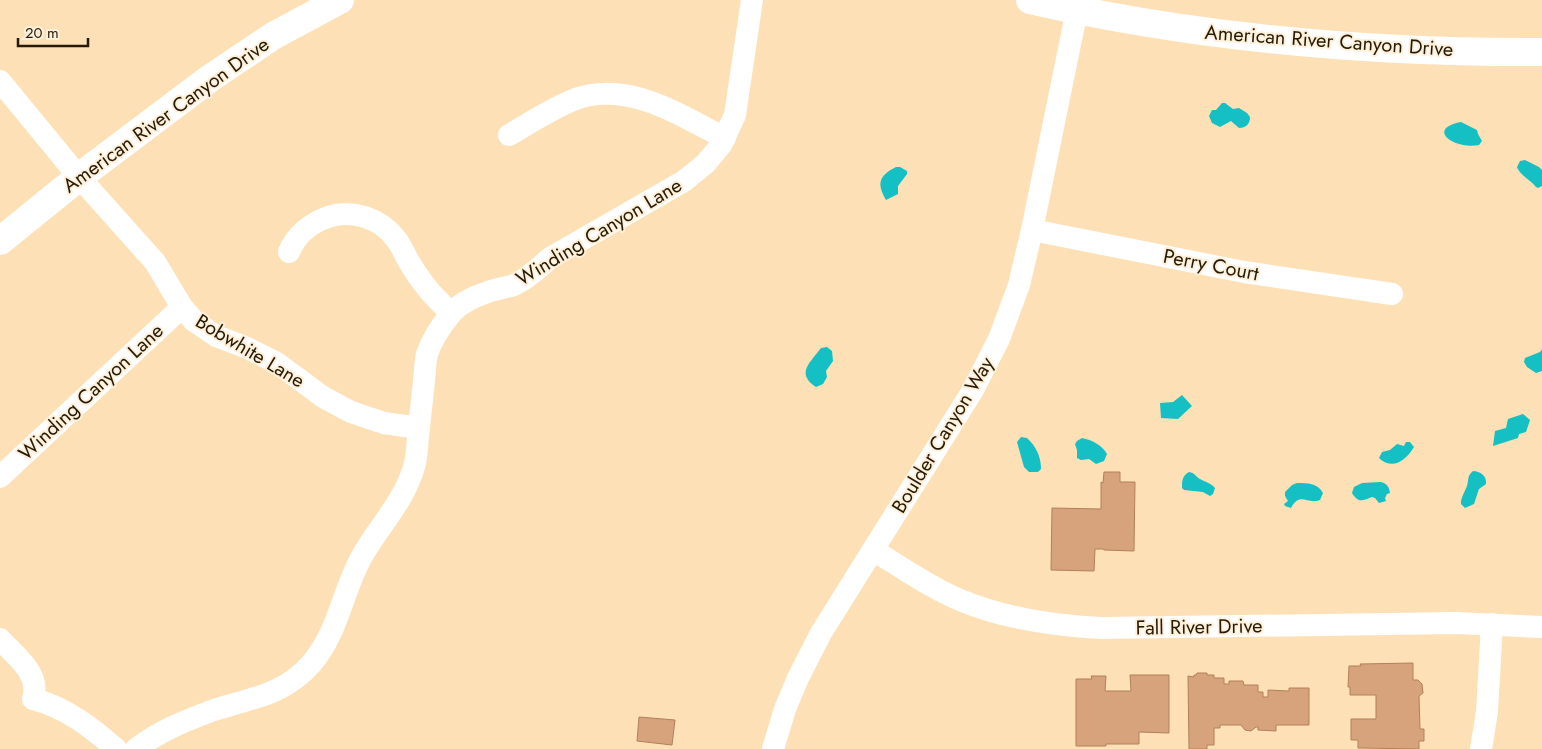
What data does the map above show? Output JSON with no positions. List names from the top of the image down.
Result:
{
  "streets": {
    "main road": ["American River Canyon Drive"],
    "street": [
      "Winding Canyon Lane",
      "Perry Court",
      "Bobwhite Lane",
      "Boulder Canyon Way",
      "Fall River Drive"
    ]
  },
  "crossings": [
    ["American River Canyon Drive", "Bobwhite Lane"],
    ["American River Canyon Drive", "Boulder Canyon Way"],
    ["Winding Canyon Lane", "Bobwhite Lane"],
    ["Perry Court", "Boulder Canyon Way"],
    ["Boulder Canyon Way", "Fall River Drive"]
  ],
  "scale_bar": "20 m"
}
